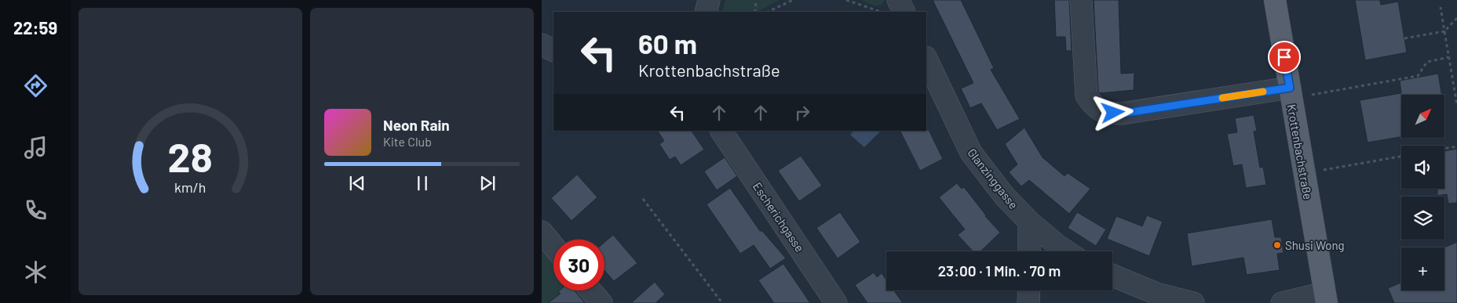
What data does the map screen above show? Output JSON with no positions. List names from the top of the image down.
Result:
{
  "streets": {
    "main road": ["Krottenbachstraße"],
    "street": ["Glanzinggasse", "Escherichgasse"]
  },
  "places": ["Shusi Wong"],
  "north": "top right",
  "page": {
    "tabs": "22:59",
    "turn": ["60 m", "Krottenbachstraße"],
    "map_buttons": "+",
    "song": ["Neon Rain", "Kite Club"],
    "limit": "30",
    "trip": "23:00 · 1 Min. · 70 m",
    "gauge": ["28", "km/h"]
  }
}
